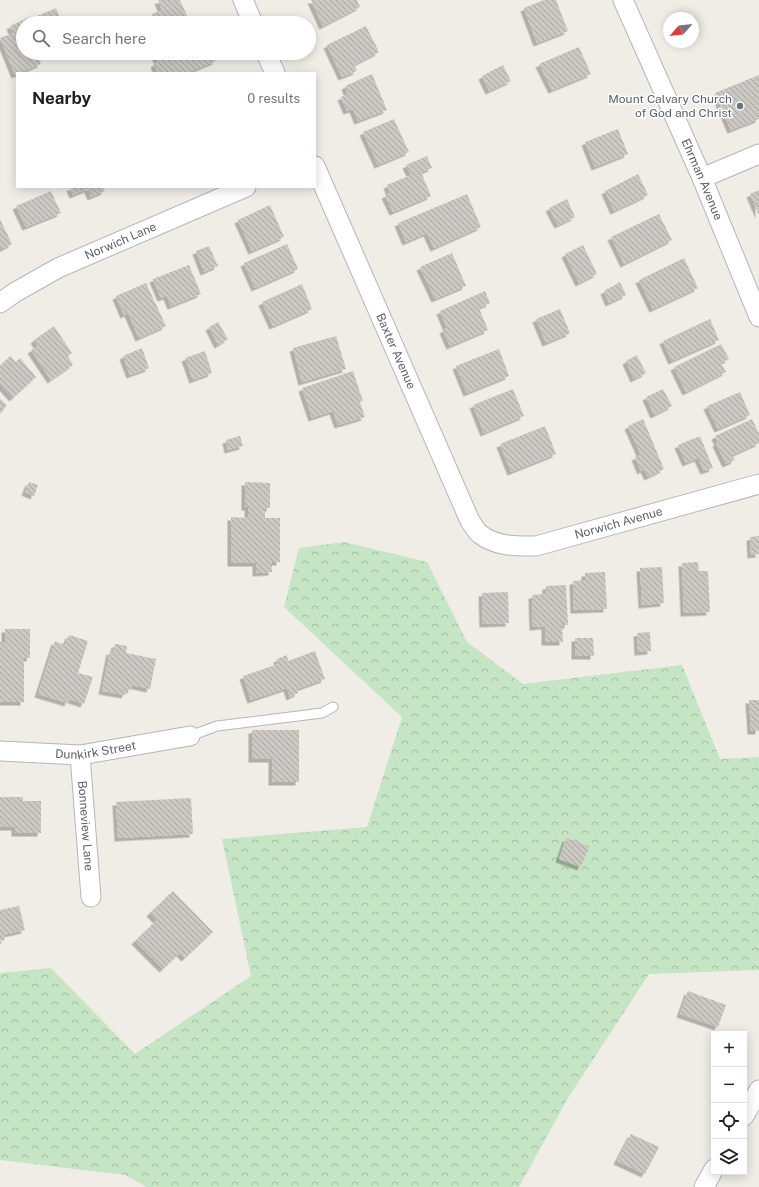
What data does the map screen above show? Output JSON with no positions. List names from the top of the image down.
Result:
{
  "streets": {
    "street": [
      "Ehrman Avenue",
      "Norwich Lane",
      "Baxter Avenue",
      "Norwich Avenue",
      "Dunkirk Street",
      "Bonneview Lane"
    ]
  },
  "crossings": [
    ["Baxter Avenue", "Norwich Avenue"],
    ["Dunkirk Street", "Bonneview Lane"]
  ],
  "places": ["Mount Calvary Church of God and Christ"],
  "north": "bottom left",
  "page": {
    "search": "Search here",
    "heading": ["Nearby", "0 results"],
    "map_buttons": ["+", "−"]
  }
}
